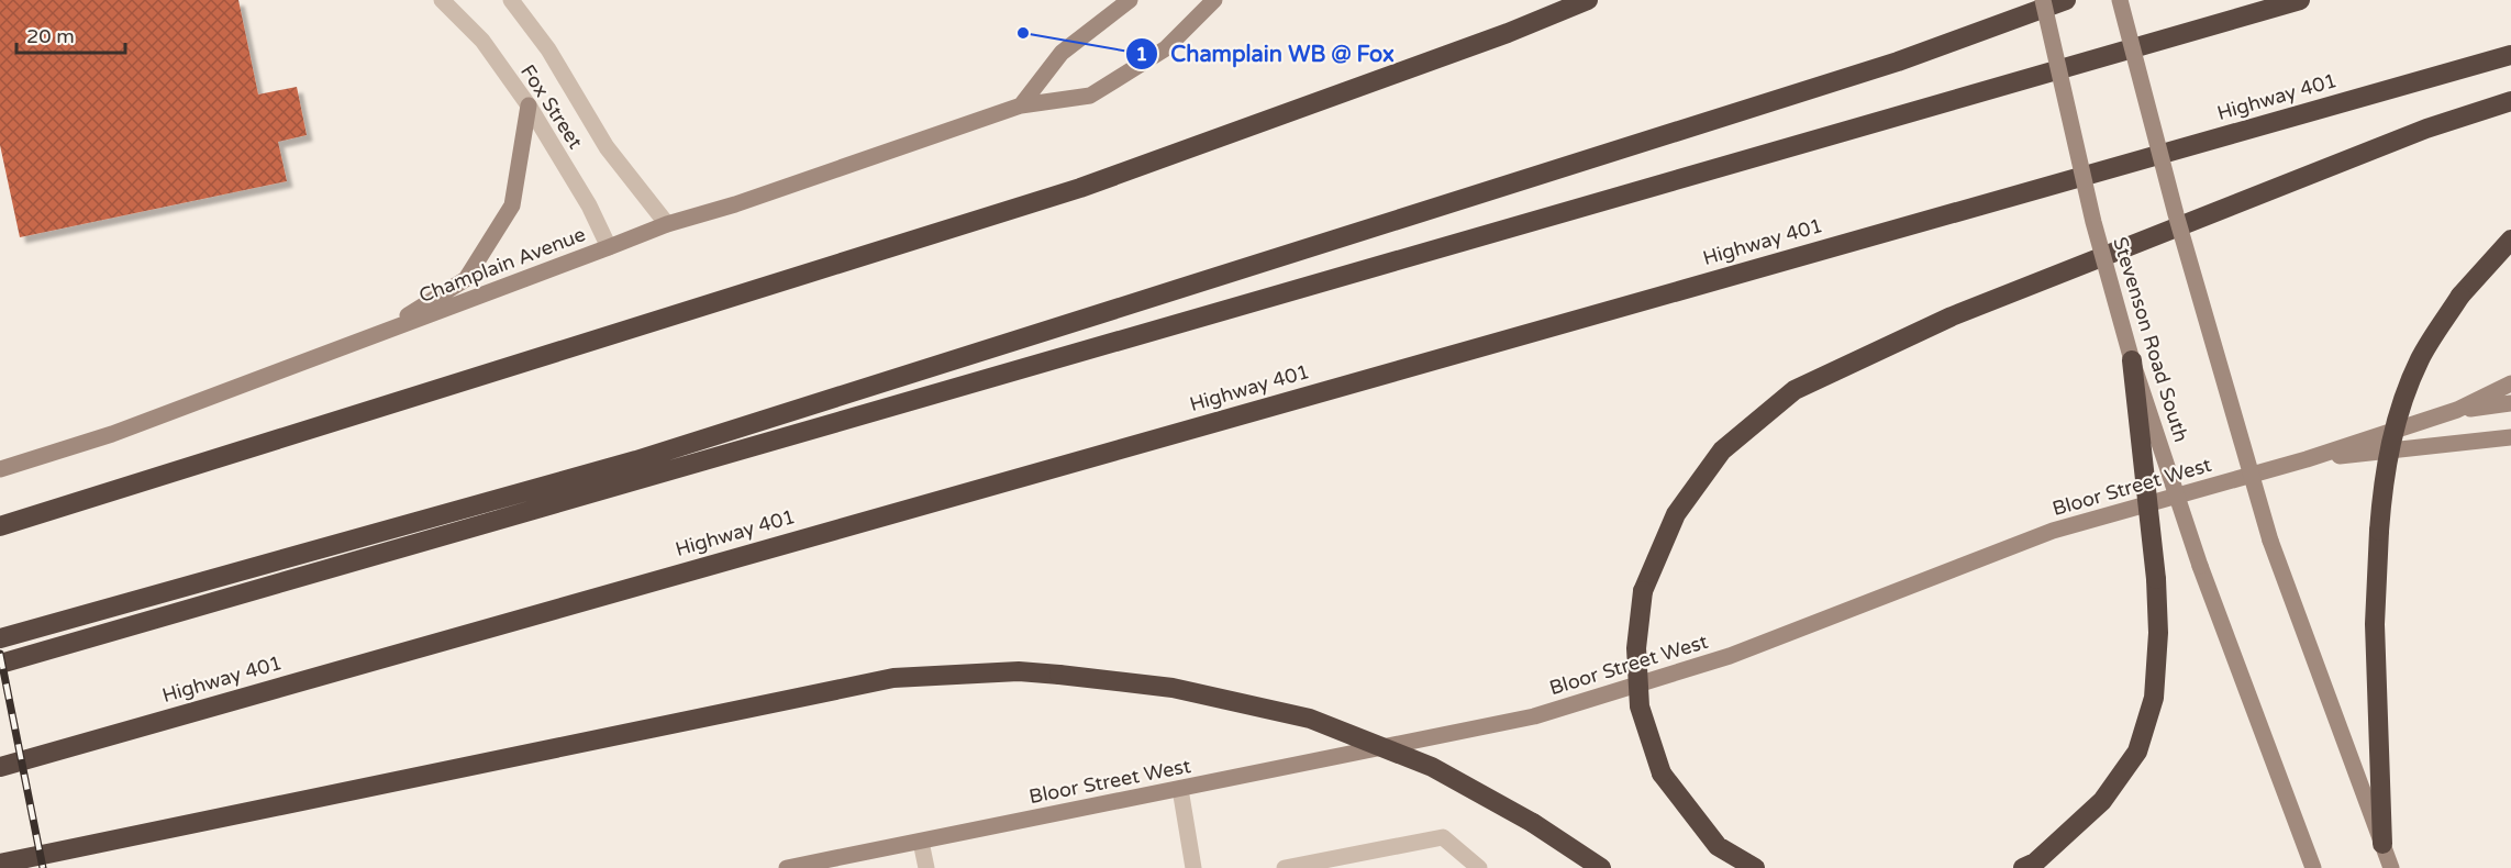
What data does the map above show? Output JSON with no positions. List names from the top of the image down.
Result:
{
  "streets": {
    "highway": ["Highway 401"],
    "main road": ["Champlain Avenue", "Stevenson Road South", "Bloor Street West"],
    "street": ["Fox Street"]
  },
  "crossings": [
    ["Fox Street", "Champlain Avenue"]
  ],
  "places": ["Champlain WB @ Fox"],
  "scale_bar": "20 m"
}
